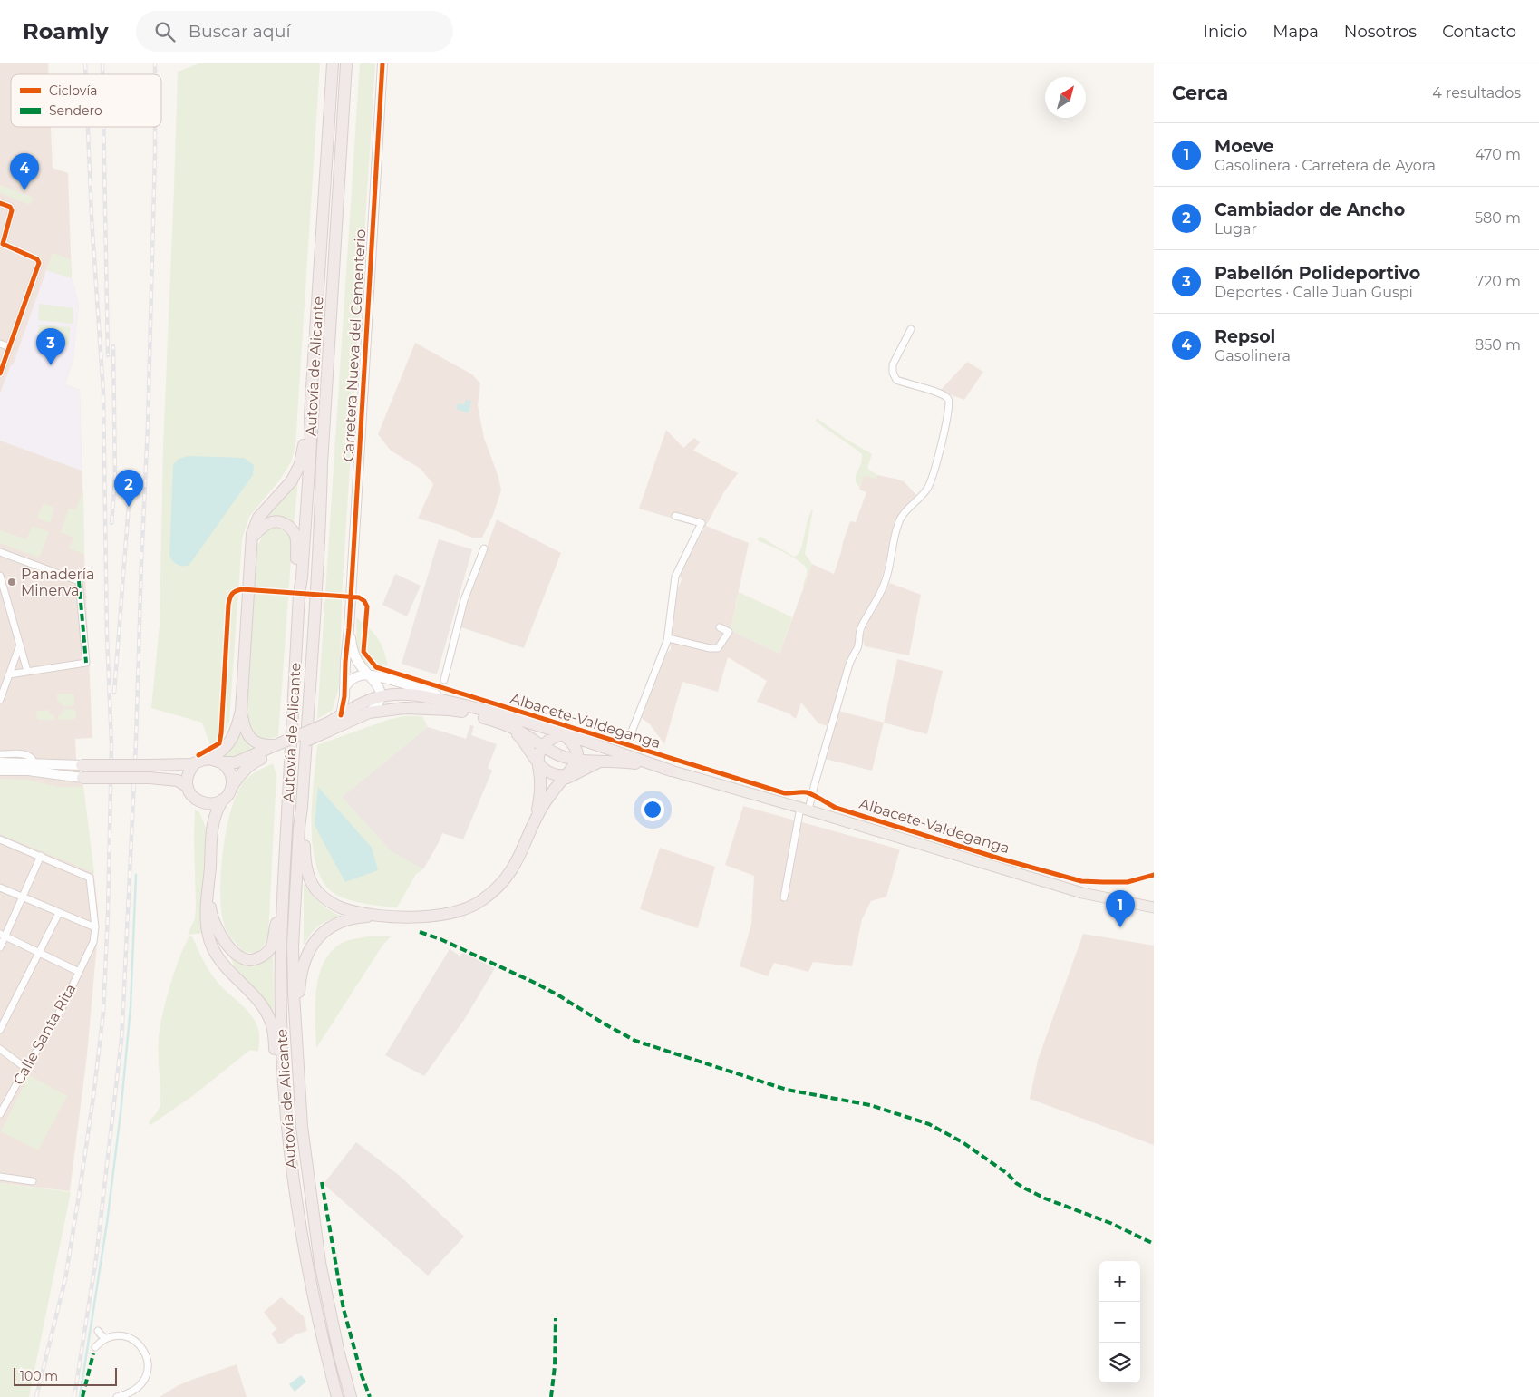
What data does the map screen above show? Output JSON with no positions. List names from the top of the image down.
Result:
{
  "streets": {
    "highway": ["Autovía de Alicante"],
    "street": ["Carretera Nueva del Cementerio", "Calle Santa Rita"],
    "cycle path": ["Albacete-Valdeganga"]
  },
  "places": ["Panadería Minerva"],
  "legend": ["Ciclovía", "Sendero"],
  "scale_bar": "100 m",
  "north": "top right",
  "page": {
    "header": "Roamly",
    "search": "Buscar aquí",
    "nav": [
      "Inicio",
      "Mapa",
      "Nosotros",
      "Contacto"
    ],
    "heading": ["Cerca", "4 resultados"],
    "list": [
      {
        "mark": "1",
        "name": "Moeve",
        "note": "Gasolinera · Carretera de Ayora",
        "value": "470 m"
      },
      {
        "mark": "2",
        "name": "Cambiador de Ancho",
        "note": "Lugar",
        "value": "580 m"
      },
      {
        "mark": "3",
        "name": "Pabellón Polideportivo",
        "note": "Deportes · Calle Juan Guspi",
        "value": "720 m"
      },
      {
        "mark": "4",
        "name": "Repsol",
        "note": "Gasolinera",
        "value": "850 m"
      }
    ],
    "pins": [
      "4",
      "3",
      "2",
      "1"
    ],
    "map_buttons": ["+", "−"],
    "scale": "100 m"
  }
}
